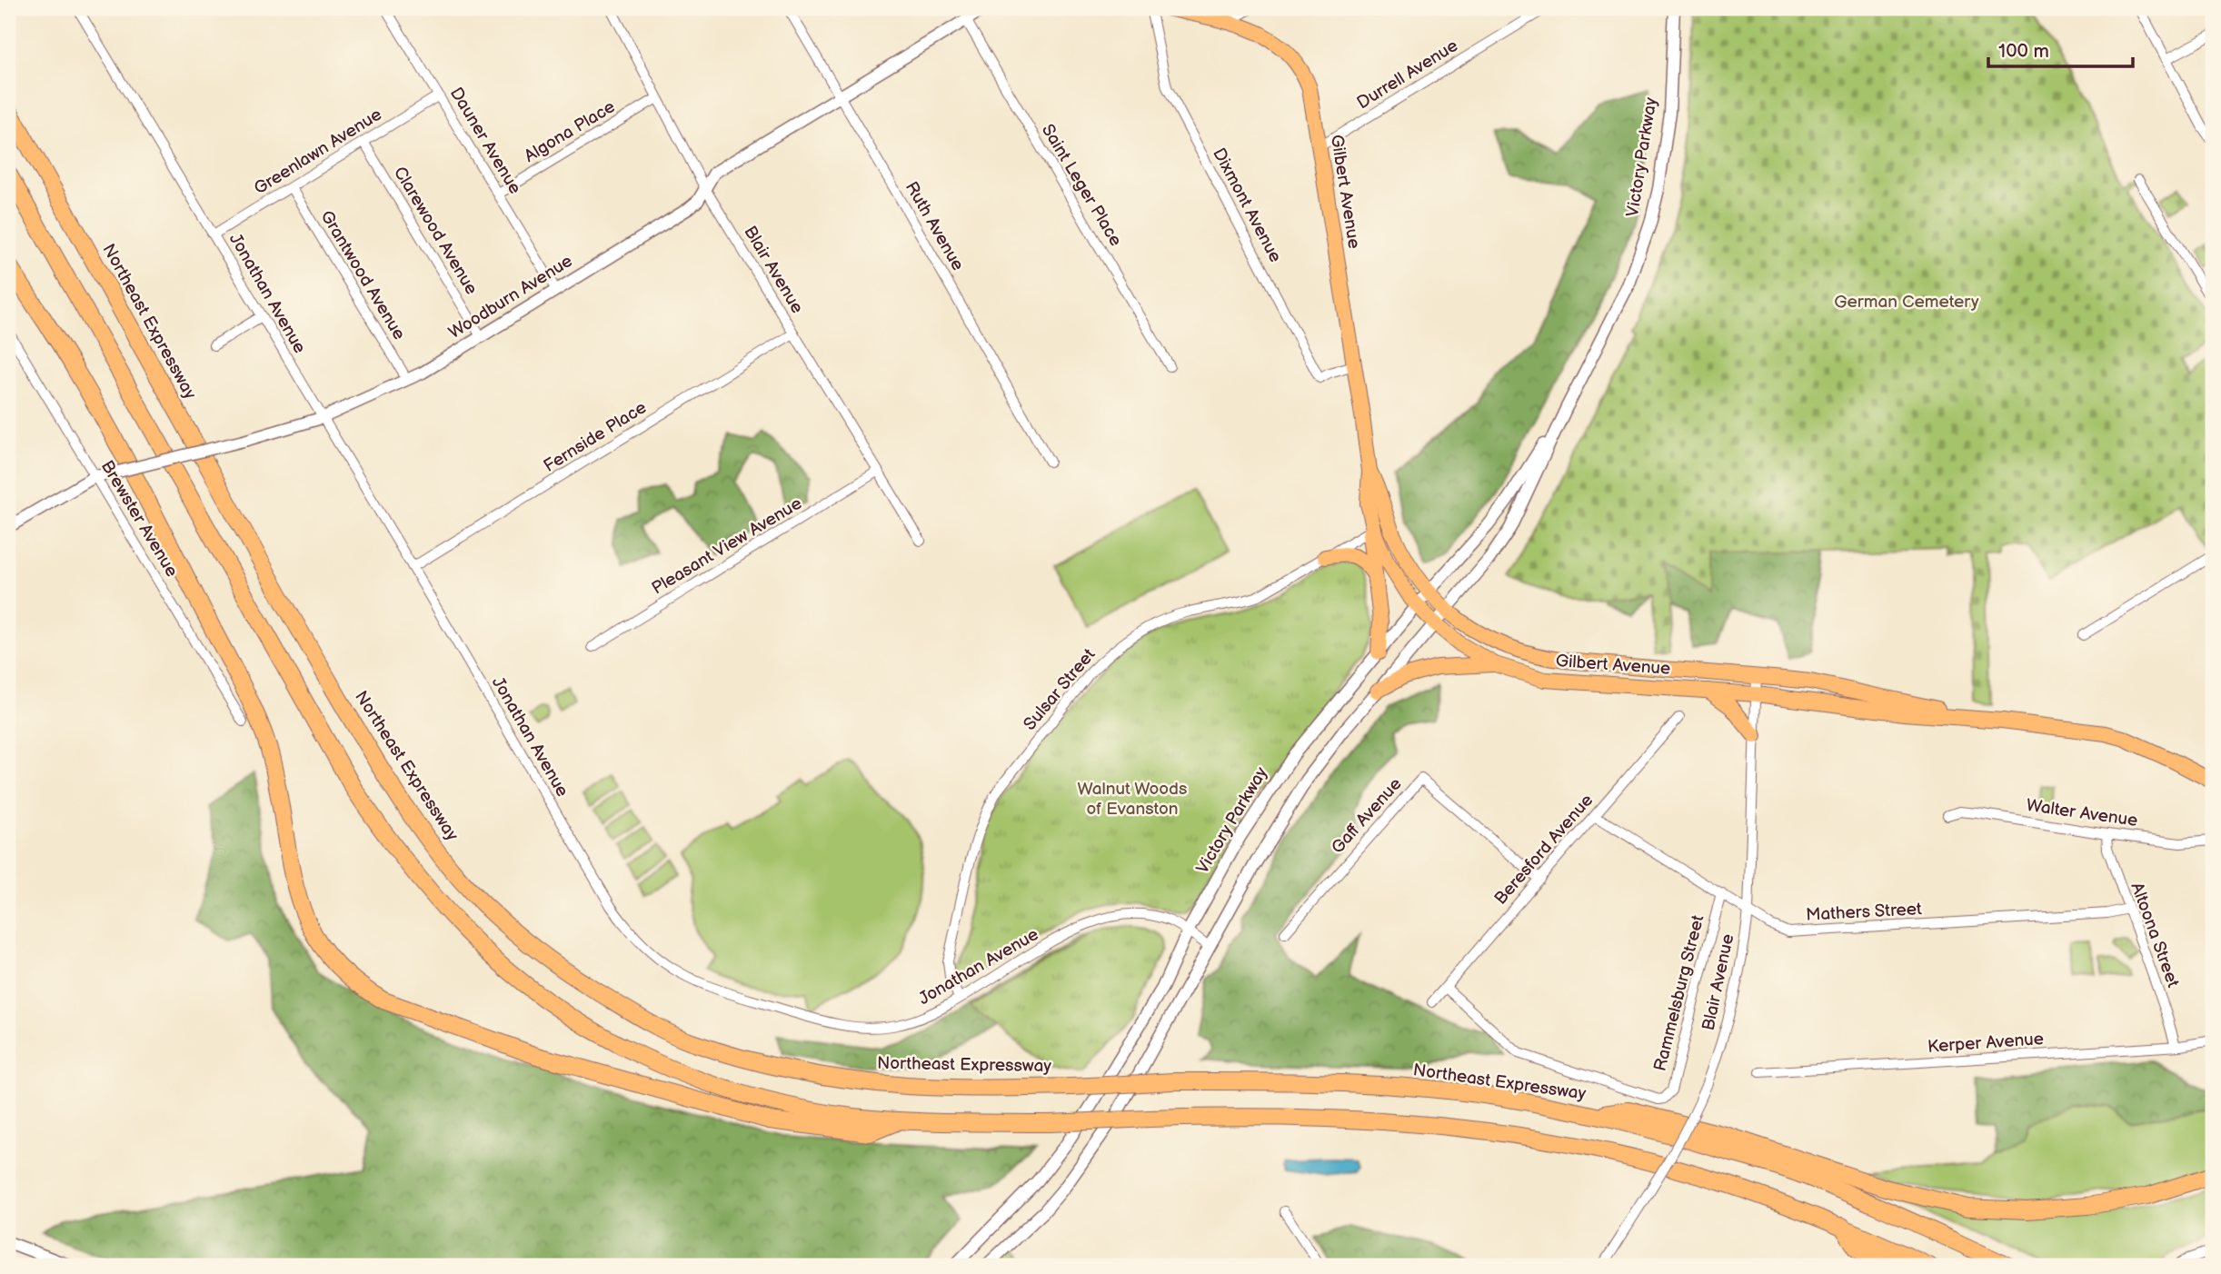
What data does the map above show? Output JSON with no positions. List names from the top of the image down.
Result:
{
  "streets": {
    "highway": ["Northeast Expressway"],
    "main road": ["Gilbert Avenue"],
    "street": [
      "Durrell Avenue",
      "Algona Place",
      "Dauner Avenue",
      "Greenlawn Avenue",
      "Victory Parkway",
      "Saint Leger Place",
      "Dixmont Avenue",
      "Ruth Avenue",
      "Clarewood Avenue",
      "Blair Avenue",
      "Grantwood Avenue",
      "Jonathan Avenue",
      "Woodburn Avenue",
      "Fernside Place",
      "Brewster Avenue",
      "Pleasant View Avenue",
      "Sulsar Street",
      "Walter Avenue",
      "Gaff Avenue",
      "Beresford Avenue",
      "Mathers Street",
      "Altoona Street",
      "Rammelsburg Street",
      "Kerper Avenue"
    ]
  },
  "crossings": [
    ["Durrell Avenue", "Gilbert Avenue"],
    ["Algona Place", "Dauner Avenue"],
    ["Algona Place", "Blair Avenue"],
    ["Dauner Avenue", "Greenlawn Avenue"],
    ["Dauner Avenue", "Woodburn Avenue"],
    ["Greenlawn Avenue", "Clarewood Avenue"],
    ["Greenlawn Avenue", "Grantwood Avenue"],
    ["Greenlawn Avenue", "Jonathan Avenue"],
    ["Victory Parkway", "Gilbert Avenue"],
    ["Victory Parkway", "Jonathan Avenue"],
    ["Saint Leger Place", "Woodburn Avenue"],
    ["Gilbert Avenue", "Dixmont Avenue"],
    ["Gilbert Avenue", "Blair Avenue"],
    ["Gilbert Avenue", "Sulsar Street"],
    ["Ruth Avenue", "Woodburn Avenue"],
    ["Clarewood Avenue", "Woodburn Avenue"],
    ["Blair Avenue", "Woodburn Avenue"],
    ["Blair Avenue", "Fernside Place"],
    ["Blair Avenue", "Pleasant View Avenue"],
    ["Blair Avenue", "Mathers Street"],
    ["Grantwood Avenue", "Woodburn Avenue"],
    ["Jonathan Avenue", "Woodburn Avenue"],
    ["Jonathan Avenue", "Fernside Place"],
    ["Jonathan Avenue", "Sulsar Street"],
    ["Woodburn Avenue", "Brewster Avenue"],
    ["Walter Avenue", "Altoona Street"],
    ["Gaff Avenue", "Beresford Avenue"],
    ["Beresford Avenue", "Mathers Street"],
    ["Beresford Avenue", "Rammelsburg Street"],
    ["Mathers Street", "Altoona Street"],
    ["Mathers Street", "Rammelsburg Street"],
    ["Altoona Street", "Kerper Avenue"]
  ],
  "parks": ["German Cemetery", "Walnut Woods of Evanston"],
  "scale_bar": "100 m"
}
